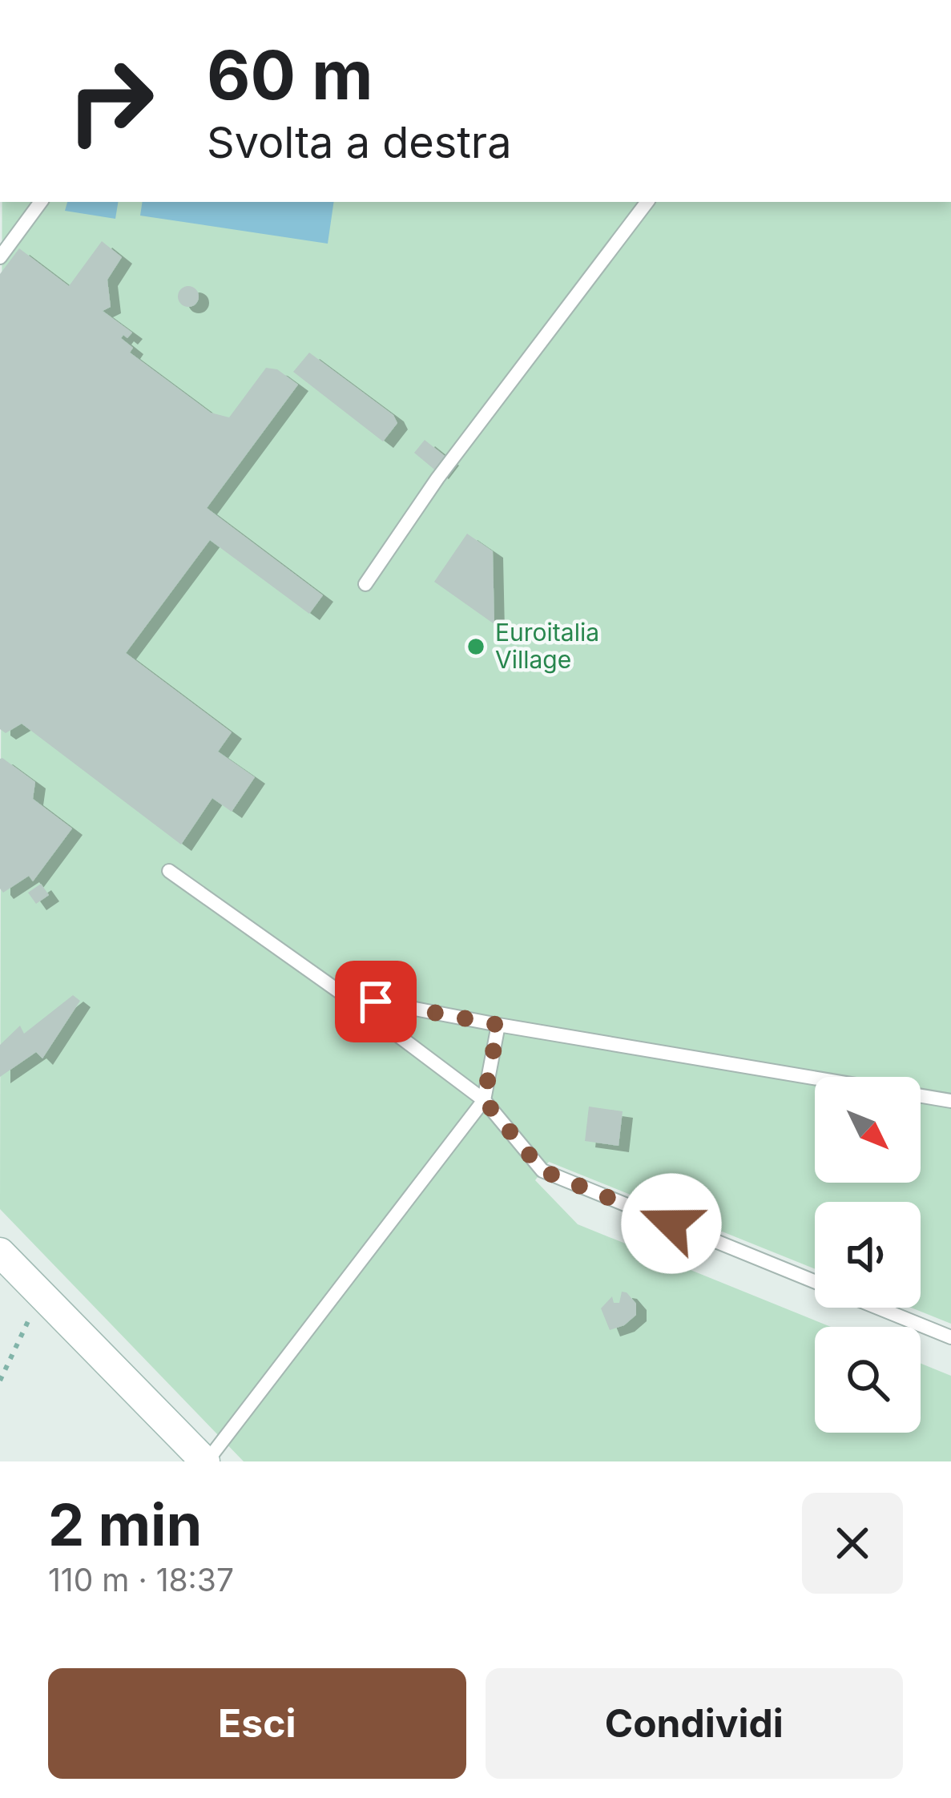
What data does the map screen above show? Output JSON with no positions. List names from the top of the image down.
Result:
{
  "places": ["Euroitalia Village"],
  "north": "bottom right",
  "page": {
    "turn": ["60 m", "Svolta a destra"],
    "heading": ["2 min", "110 m · 18:37"],
    "buttons": ["Esci", "Condividi"]
  }
}
